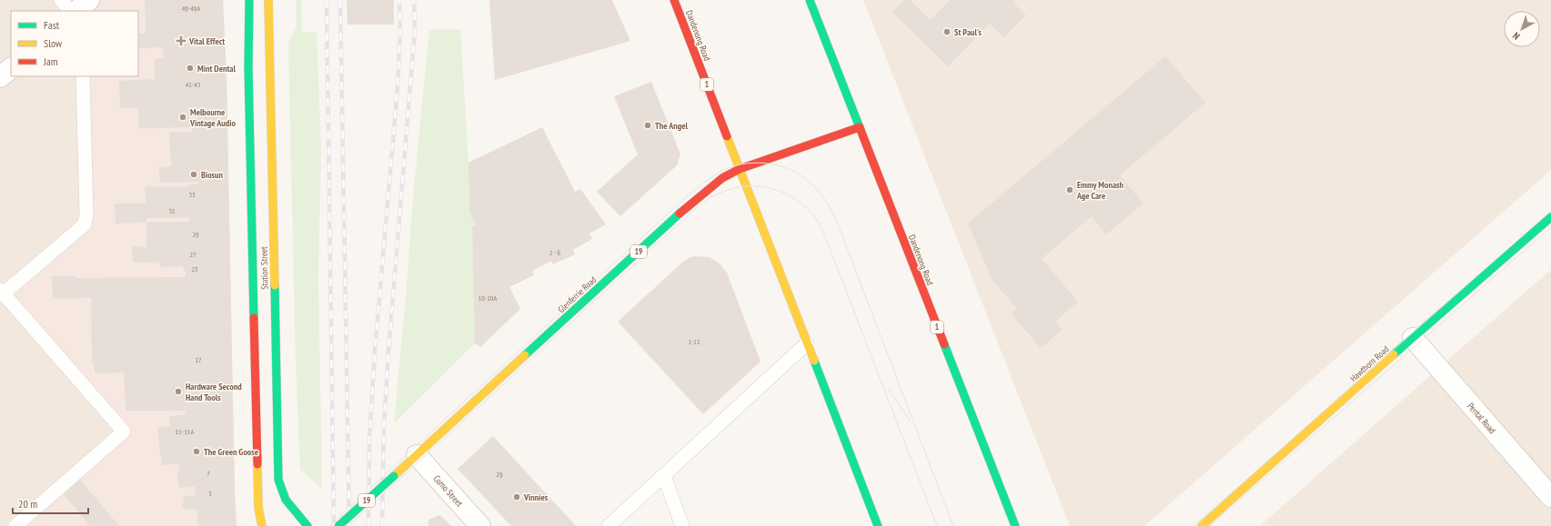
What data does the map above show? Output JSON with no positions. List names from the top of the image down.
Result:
{
  "streets": {
    "main road": [
      "Dandenong Road",
      "1",
      "19",
      "Station Street",
      "Glenferrie Road",
      "Hawthorn Road"
    ],
    "street": ["Pental Road", "Como Street"]
  },
  "crossings": [
    ["Dandenong Road", "Glenferrie Road"],
    ["Glenferrie Road", "Como Street"],
    ["Hawthorn Road", "Pental Road"]
  ],
  "places": {
    "other": [
      "St Paul's",
      "Mint Dental",
      "Melbourne Vintage Audio",
      "The Angel",
      "Biosun",
      "Emmy Monash Age Care",
      "Hardware Second Hand Tools",
      "The Green Goose",
      "Vinnies"
    ],
    "health": ["Vital Effect"]
  },
  "house_numbers": [
    "49-49A",
    "41-43",
    "33",
    "31",
    "29",
    "2 - 6",
    "27",
    "25",
    "10-10A",
    "1-11",
    "17",
    "11-11A",
    "7",
    "29",
    "5"
  ],
  "legend": ["Fast", "Slow", "Jam"],
  "scale_bar": "20 m",
  "north": "bottom left"
}
